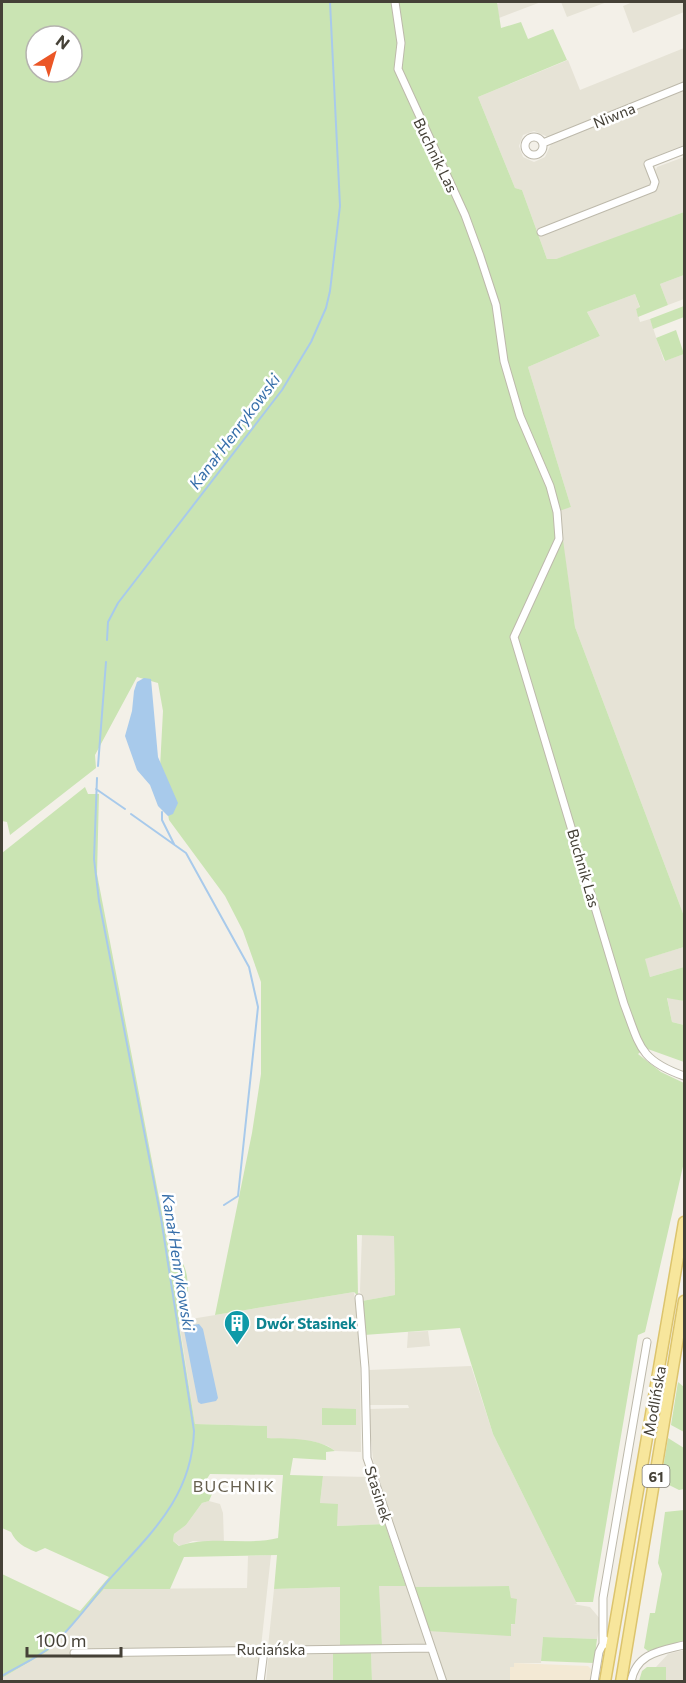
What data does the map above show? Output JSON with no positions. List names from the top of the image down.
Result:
{
  "streets": {
    "main road": ["Modlińska", "61"],
    "street": [
      "Niwna",
      "Buchnik Las",
      "Stasinek",
      "Ruciańska"
    ]
  },
  "crossings": [
    ["Stasinek", "Ruciańska"]
  ],
  "districts": ["BUCHNIK"],
  "water": ["Kanał Henrykowski"],
  "places": {
    "building": ["Dwór Stasinek"]
  },
  "scale_bar": "100 m",
  "north": "top right"
}
